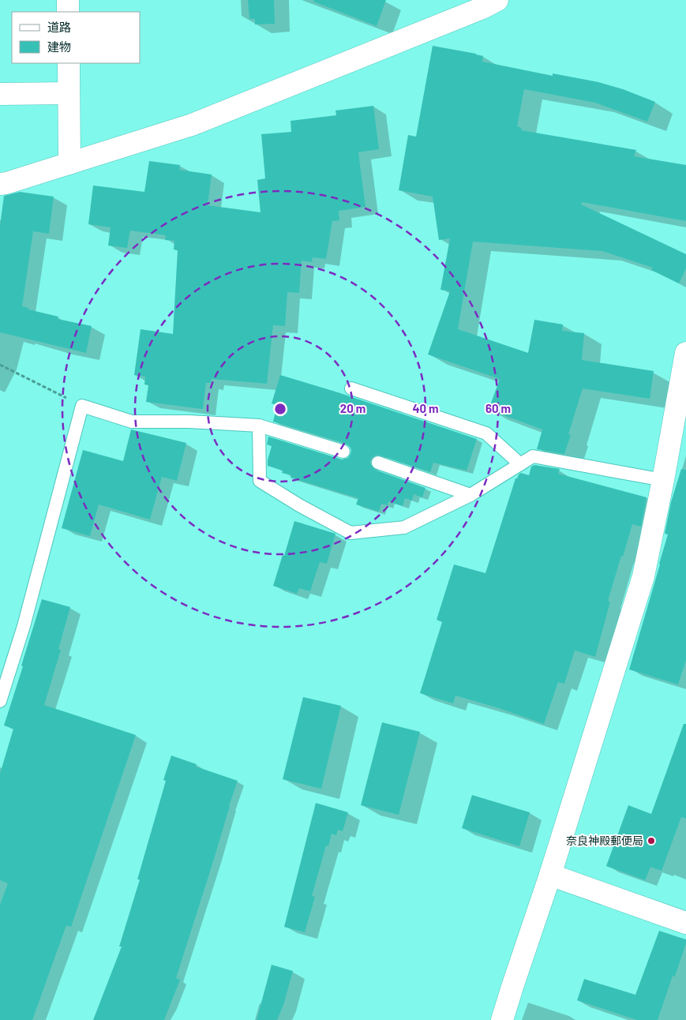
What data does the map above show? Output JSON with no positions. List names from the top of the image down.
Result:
{
  "places": ["奈良神殿郵便局"],
  "legend": ["道路", "建物"],
  "rings": ["20 m", "40 m", "60 m"]
}
